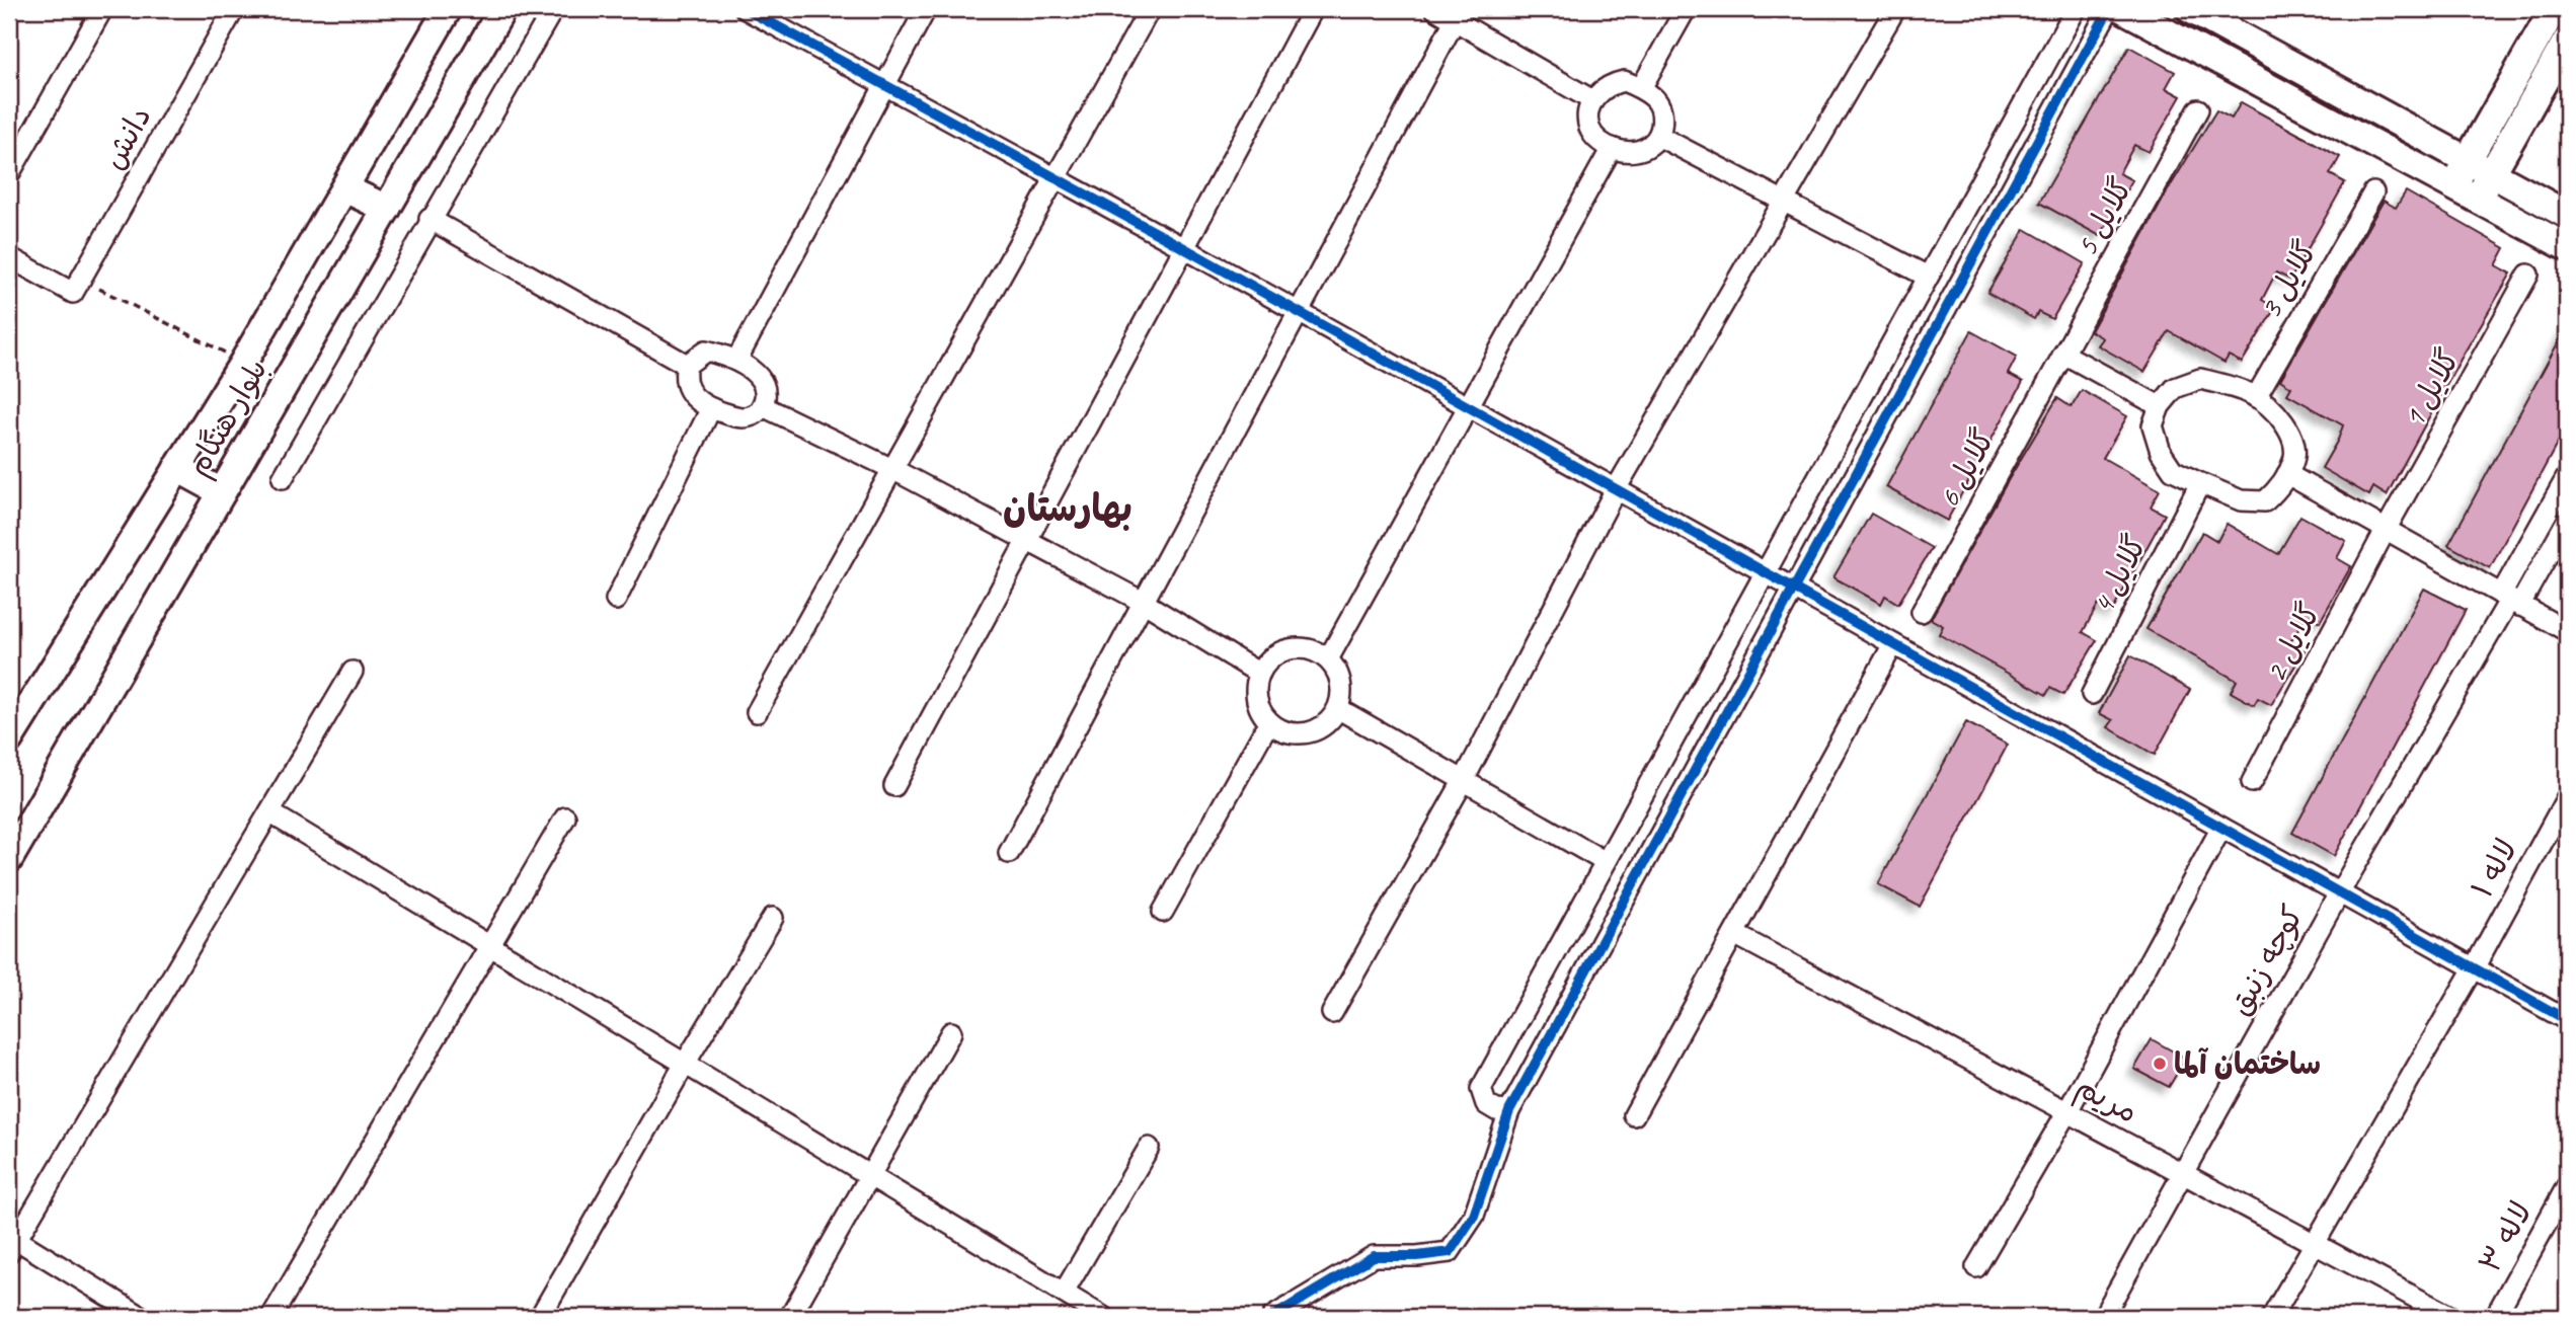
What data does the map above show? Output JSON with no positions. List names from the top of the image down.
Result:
{
  "streets": {
    "main road": ["بلوار هنگام"],
    "street": [
      "دانش",
      "گلایل 5",
      "گلایل 3",
      "گلایل 1",
      "گلایل 6",
      "گلایل 4",
      "گلایل 2",
      "لاله ۱",
      "کوچه زنبق",
      "مریم",
      "لاله ۳"
    ]
  },
  "crossings": [
    ["گلایل 5", "گلایل 6"],
    ["گلایل 3", "گلایل 4"],
    ["گلایل 1", "گلایل 2"],
    ["لاله ۱", "مریم"],
    ["کوچه زنبق", "مریم"]
  ],
  "districts": ["بهارستان"],
  "places": ["ساختمان آلما"]
}
